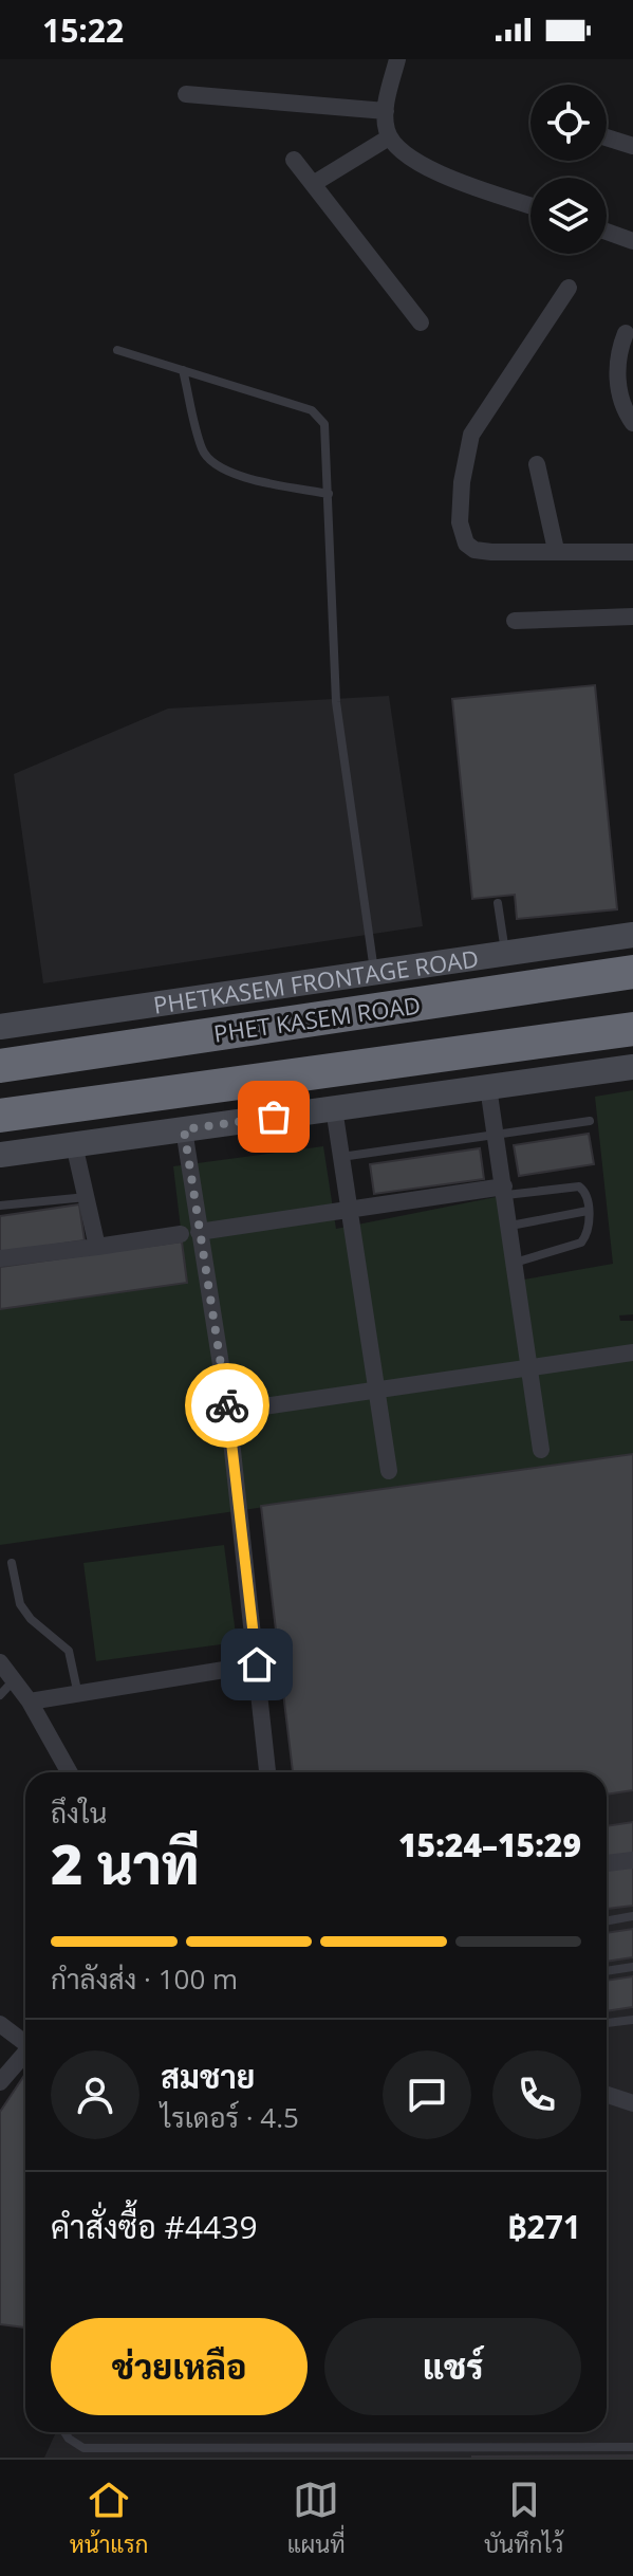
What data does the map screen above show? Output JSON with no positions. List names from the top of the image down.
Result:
{
  "streets": {
    "highway": ["PHET KASEM ROAD"],
    "main road": ["PHETKASEM FRONTAGE ROAD"]
  },
  "page": {
    "status": "15:22",
    "heading": ["2 นาที", "ถึงใน", "15:24–15:29"],
    "panel": [
      "สมชาย",
      "ไรเดอร์ · 4.5",
      "คำสั่งซื้อ #4439",
      "฿271"
    ],
    "bar": "กำลังส่ง · 100 m",
    "buttons": ["ช่วยเหลือ", "แชร์"],
    "tabs": ["หน้าแรก", "แผนที่", "บันทึกไว้"]
  }
}
